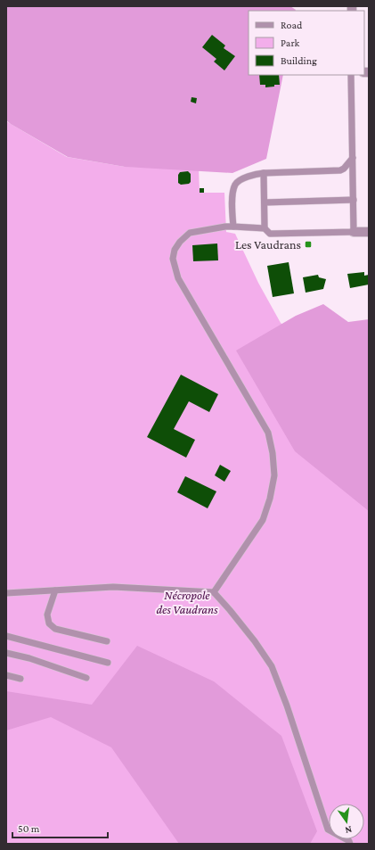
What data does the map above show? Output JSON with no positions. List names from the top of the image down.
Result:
{
  "parks": ["Nécropole des Vaudrans"],
  "places": {
    "transit": ["Les Vaudrans"]
  },
  "legend": ["Road", "Park", "Building"],
  "scale_bar": "50 m",
  "north": "bottom"
}
